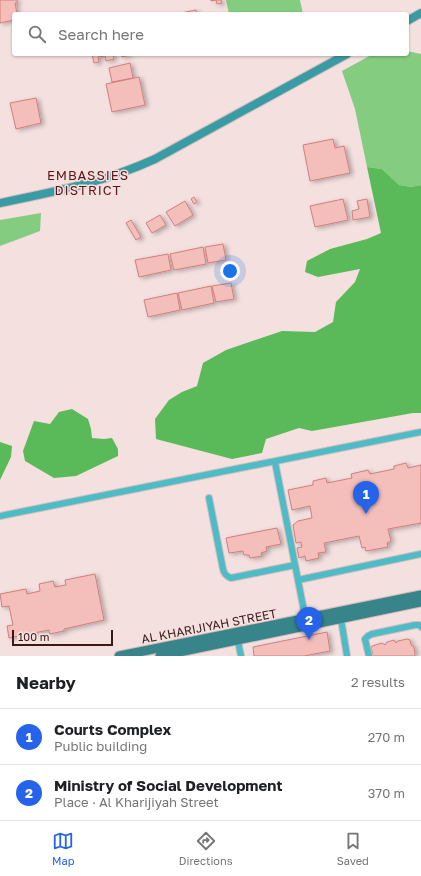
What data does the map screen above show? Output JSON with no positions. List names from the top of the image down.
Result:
{
  "streets": {
    "main road": ["AL KHARIJIYAH STREET"]
  },
  "districts": ["EMBASSIES DISTRICT"],
  "scale_bar": "100 m",
  "page": {
    "search": "Search here",
    "pins": ["1", "2"],
    "scale": "100 m",
    "heading": ["Nearby", "2 results"],
    "list": [
      {
        "mark": "1",
        "name": "Courts Complex",
        "note": "Public building",
        "value": "270 m"
      },
      {
        "mark": "2",
        "name": "Ministry of Social Development",
        "note": "Place · Al Kharijiyah Street",
        "value": "370 m"
      }
    ],
    "nav": ["Map", "Directions", "Saved"]
  }
}
